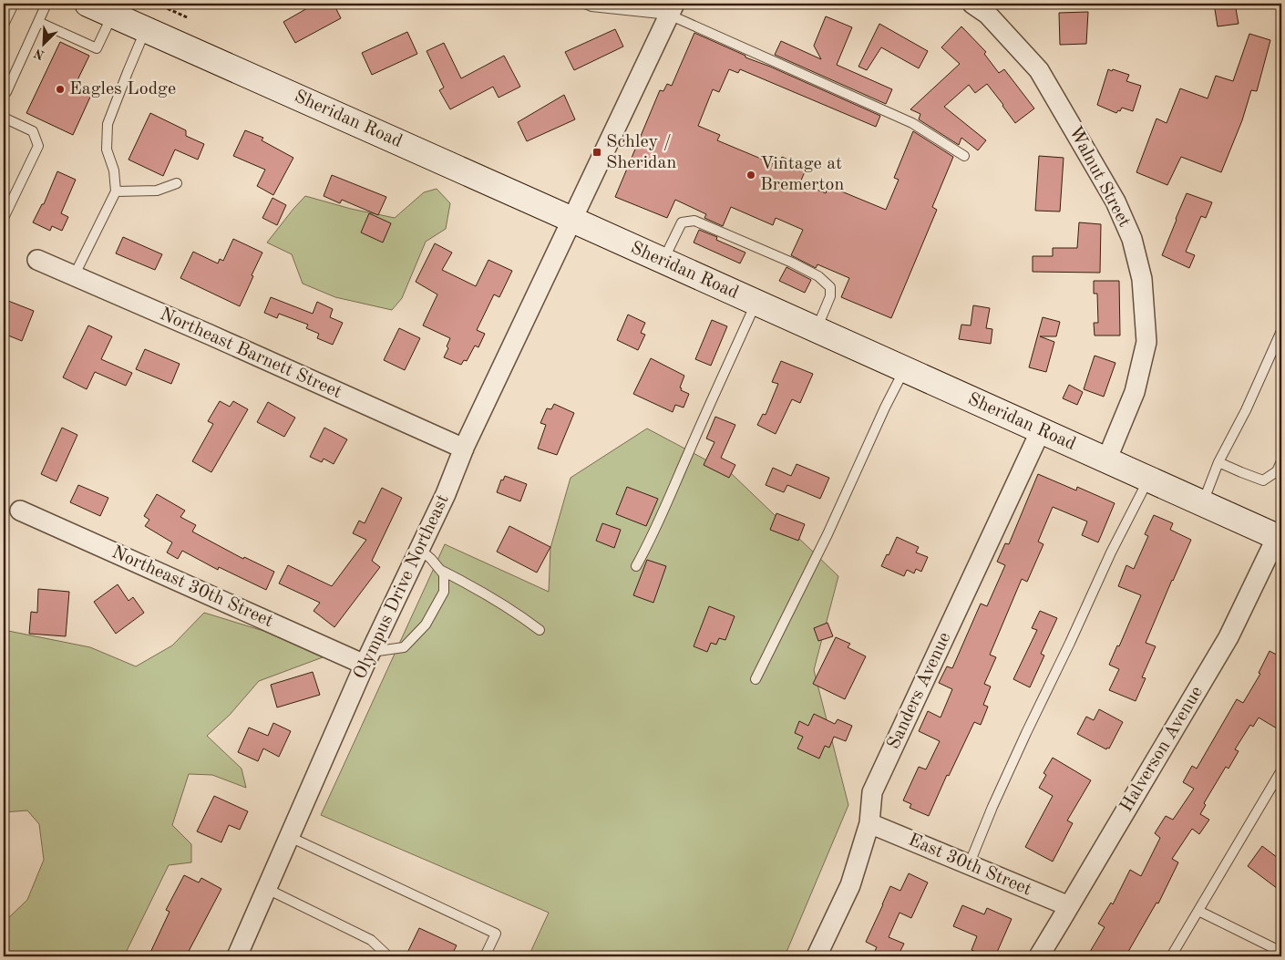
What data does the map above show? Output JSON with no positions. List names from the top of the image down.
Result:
{
  "streets": {
    "main road": ["Sheridan Road"],
    "street": [
      "Walnut Street",
      "Northeast Barnett Street",
      "Northeast 30th Street",
      "Olympus Drive Northeast",
      "Sanders Avenue",
      "Halverson Avenue",
      "East 30th Street"
    ]
  },
  "crossings": [
    ["Sheridan Road", "Walnut Street"],
    ["Sheridan Road", "Olympus Drive Northeast"],
    ["Sheridan Road", "Sanders Avenue"],
    ["Sheridan Road", "Halverson Avenue"],
    ["Northeast Barnett Street", "Olympus Drive Northeast"],
    ["Northeast 30th Street", "Olympus Drive Northeast"],
    ["Sanders Avenue", "East 30th Street"],
    ["Halverson Avenue", "East 30th Street"]
  ],
  "places": {
    "other": ["Eagles Lodge", "Vintage at Bremerton"],
    "transit": ["Schley / Sheridan"]
  },
  "north": "bottom left"
}
